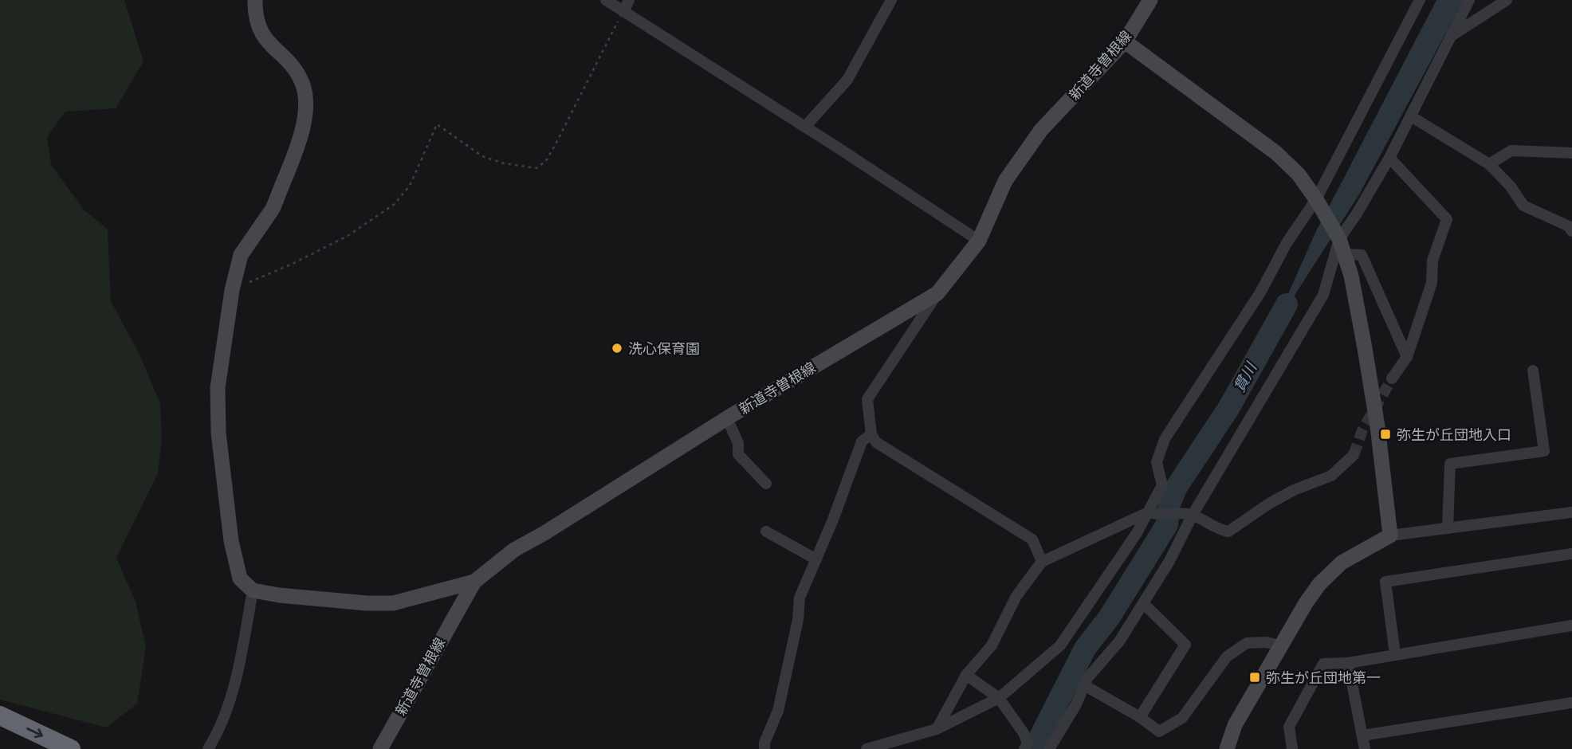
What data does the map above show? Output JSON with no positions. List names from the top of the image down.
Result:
{
  "streets": {
    "street": ["新道寺曽根線"]
  },
  "water": ["貫川"],
  "places": {
    "other": ["洗心保育園"],
    "transit": ["弥生が丘団地入口", "弥生が丘団地第一"]
  }
}
